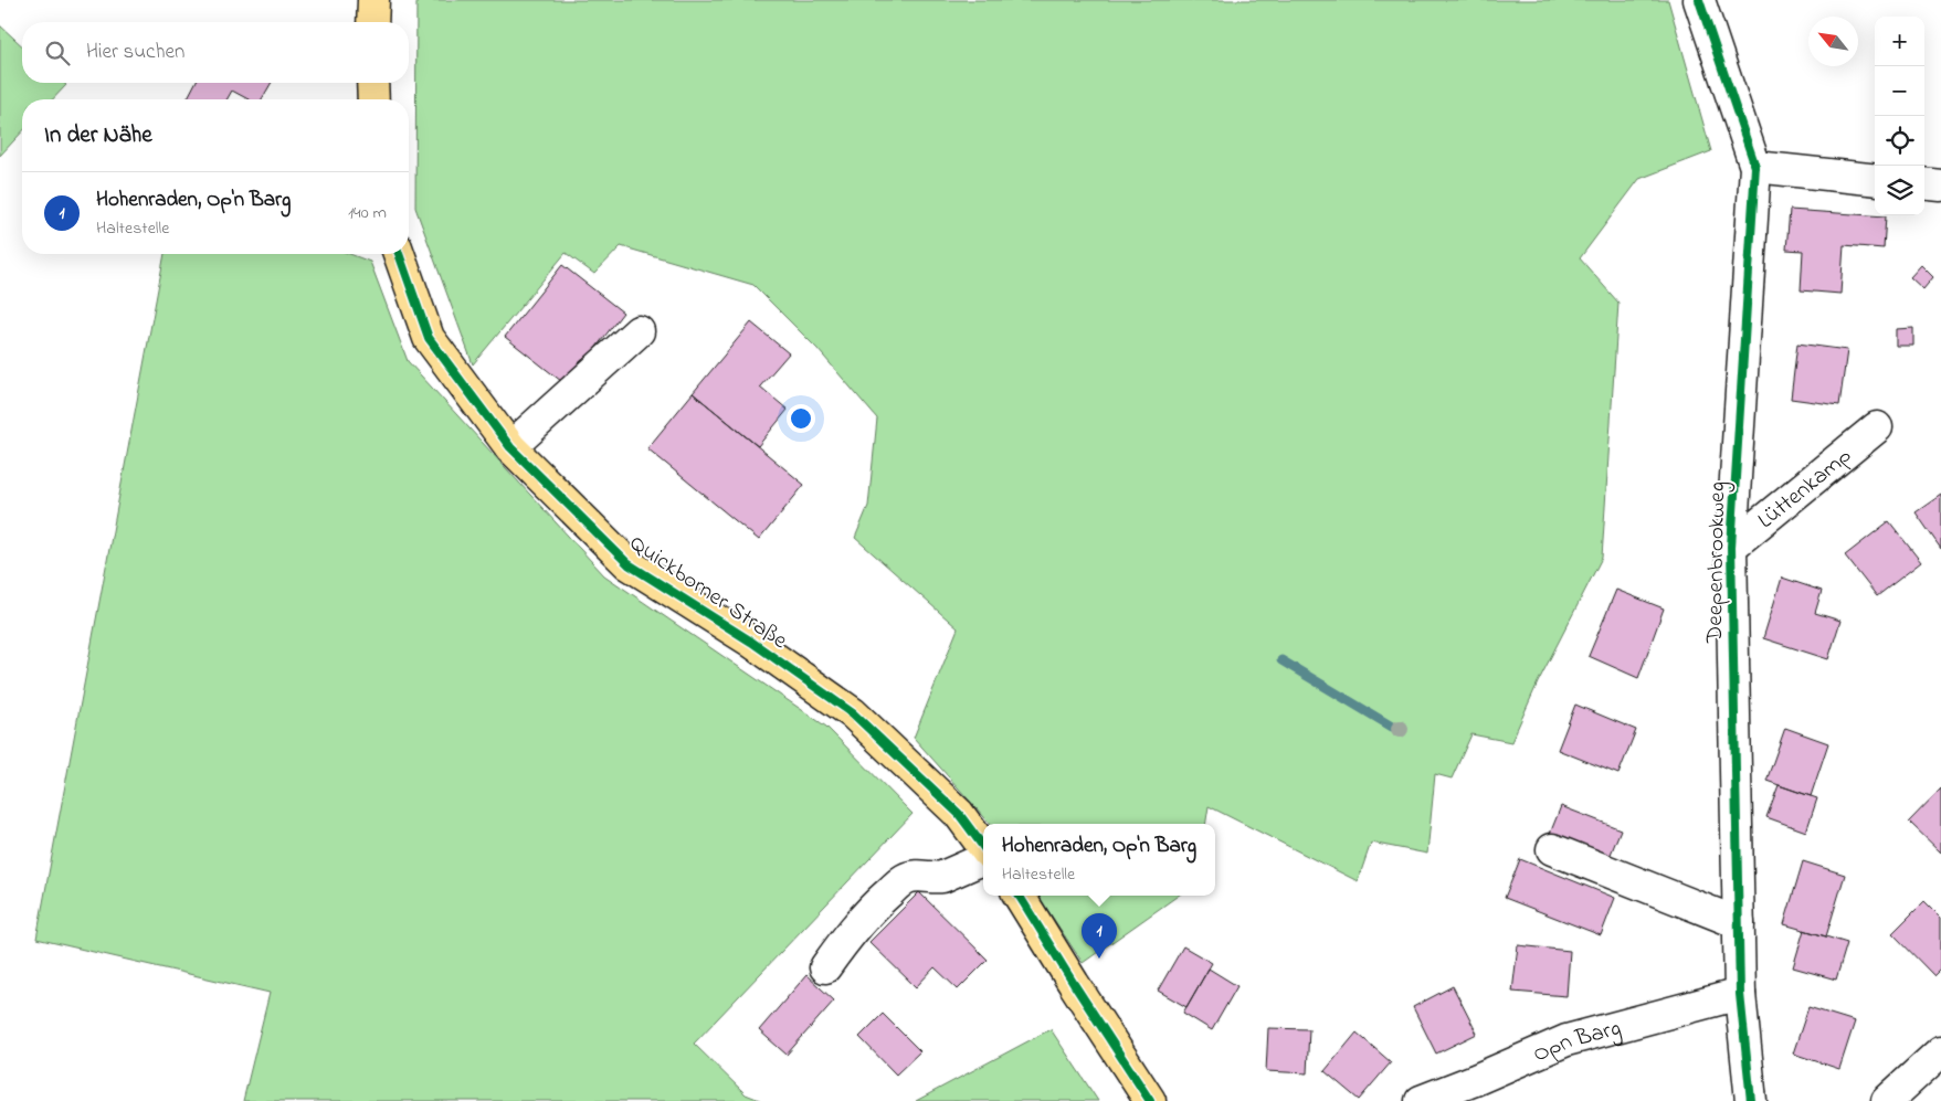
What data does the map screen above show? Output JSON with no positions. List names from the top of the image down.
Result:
{
  "streets": {
    "main road": ["Quickborner Straße"],
    "street": ["Lüttenkamp", "Deepenbrookweg", "Opn Barg"]
  },
  "crossings": [
    ["Lüttenkamp", "Deepenbrookweg"],
    ["Deepenbrookweg", "Opn Barg"]
  ],
  "north": "top left",
  "page": {
    "map_buttons": ["+", "−"],
    "search": "Hier suchen",
    "heading": "In der Nähe",
    "list": [
      {
        "mark": "1",
        "name": "Hohenraden, Op'n Barg",
        "note": "Haltestelle",
        "value": "140 m"
      }
    ],
    "popup": ["Hohenraden, Op'n Barg", "Haltestelle"],
    "pins": "1"
  }
}
